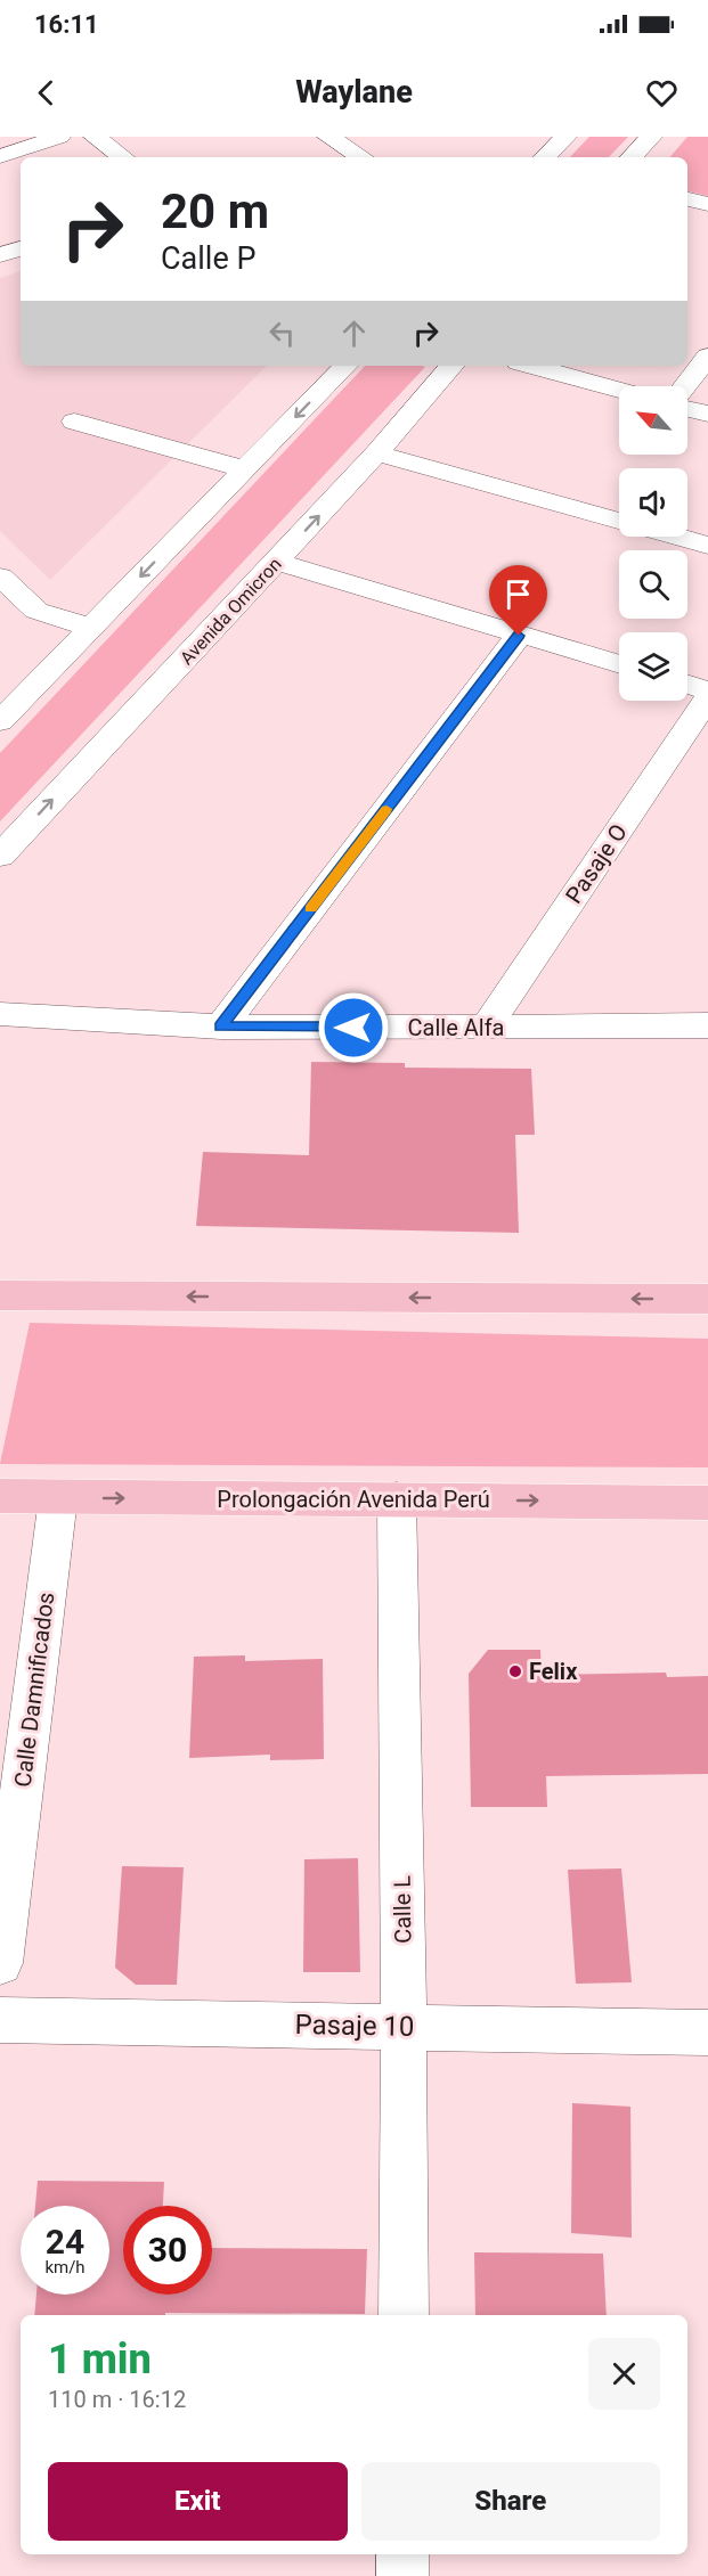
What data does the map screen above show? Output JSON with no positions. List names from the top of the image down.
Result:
{
  "streets": {
    "main road": ["Prolongación Avenida Perú"],
    "street": [
      "Avenida Omicron",
      "Pasaje O",
      "Calle Alfa",
      "Calle Damnificados",
      "Calle L",
      "Pasaje 10"
    ]
  },
  "crossings": [
    ["Pasaje O", "Calle Alfa"],
    ["Prolongación Avenida Perú", "Calle Damnificados"],
    ["Prolongación Avenida Perú", "Calle L"],
    ["Calle L", "Pasaje 10"]
  ],
  "places": ["Felix"],
  "north": "top left",
  "page": {
    "status": "16:11",
    "header": "Waylane",
    "turn": ["20 m", "Calle P"],
    "speed": "24 km/h",
    "limit": "30",
    "heading": ["1 min", "110 m · 16:12"],
    "buttons": ["Exit", "Share"]
  }
}
